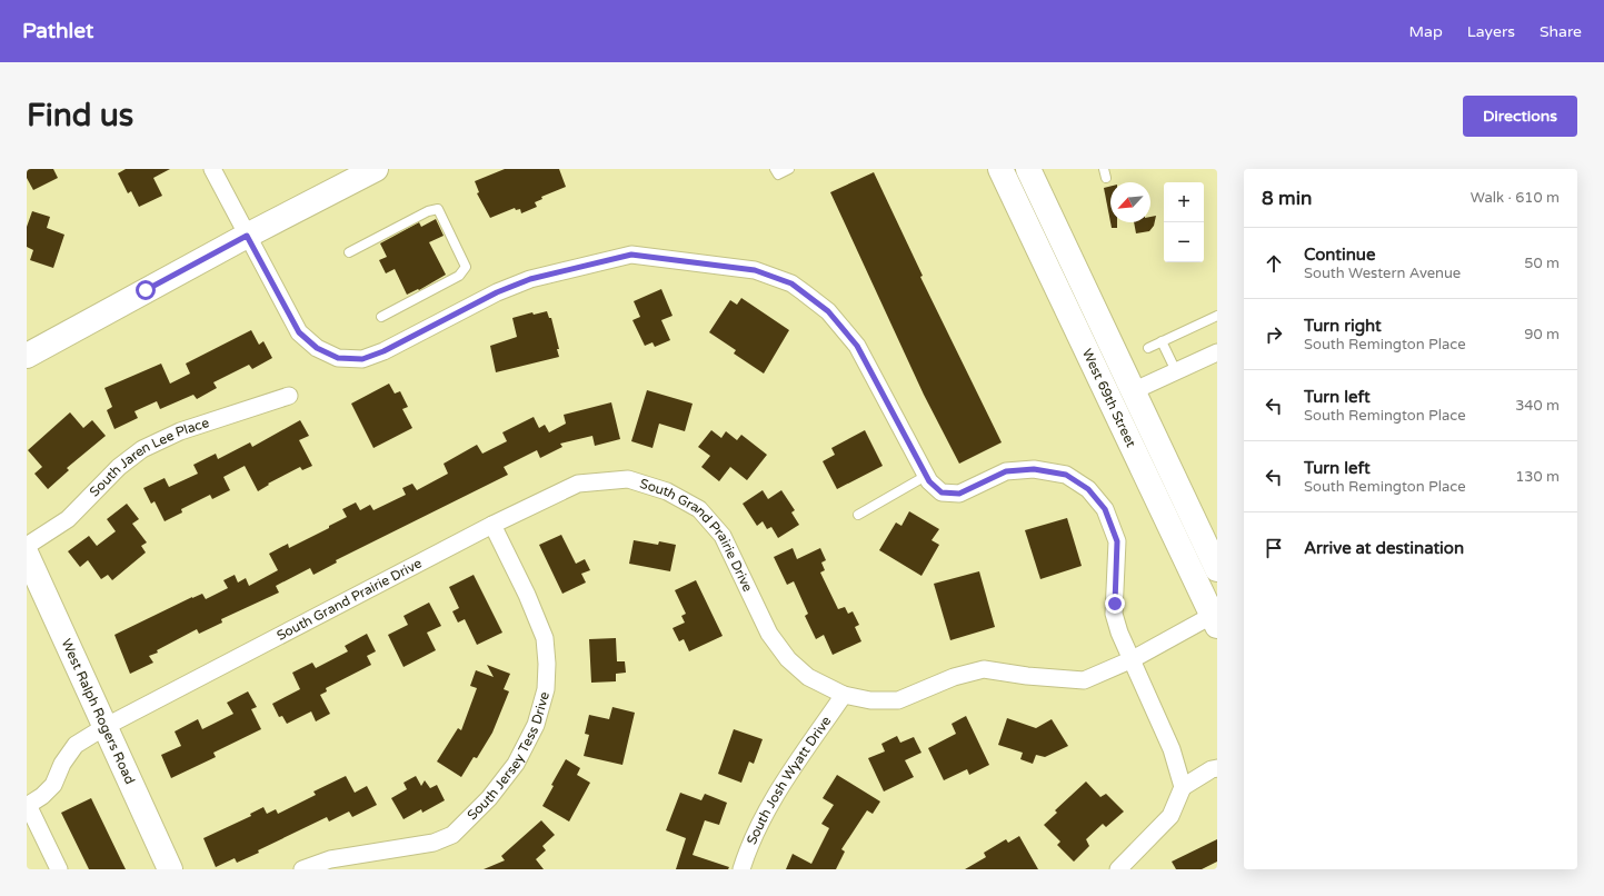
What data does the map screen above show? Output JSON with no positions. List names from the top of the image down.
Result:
{
  "streets": {
    "main road": ["West 69th Street", "West Ralph Rogers Road"],
    "street": [
      "South Jaren Lee Place",
      "South Grand Prairie Drive",
      "South Jersey Tess Drive",
      "South Josh Wyatt Drive"
    ]
  },
  "crossings": [
    ["West 69th Street", "South Grand Prairie Drive"],
    ["South Grand Prairie Drive", "West Ralph Rogers Road"],
    ["South Grand Prairie Drive", "South Jersey Tess Drive"],
    ["South Grand Prairie Drive", "South Josh Wyatt Drive"]
  ],
  "north": "bottom left",
  "page": {
    "header": "Pathlet",
    "nav": ["Map", "Layers", "Share"],
    "buttons": "Directions",
    "title": "Find us",
    "heading": ["8 min", "Walk · 610 m"],
    "map_buttons": ["+", "−"],
    "list": [
      ["Continue", "South Western Avenue", "50 m"],
      ["Turn right", "South Remington Place", "90 m"],
      ["Turn left", "South Remington Place", "340 m"],
      ["Turn left", "South Remington Place", "130 m"],
      "Arrive at destination"
    ]
  }
}
